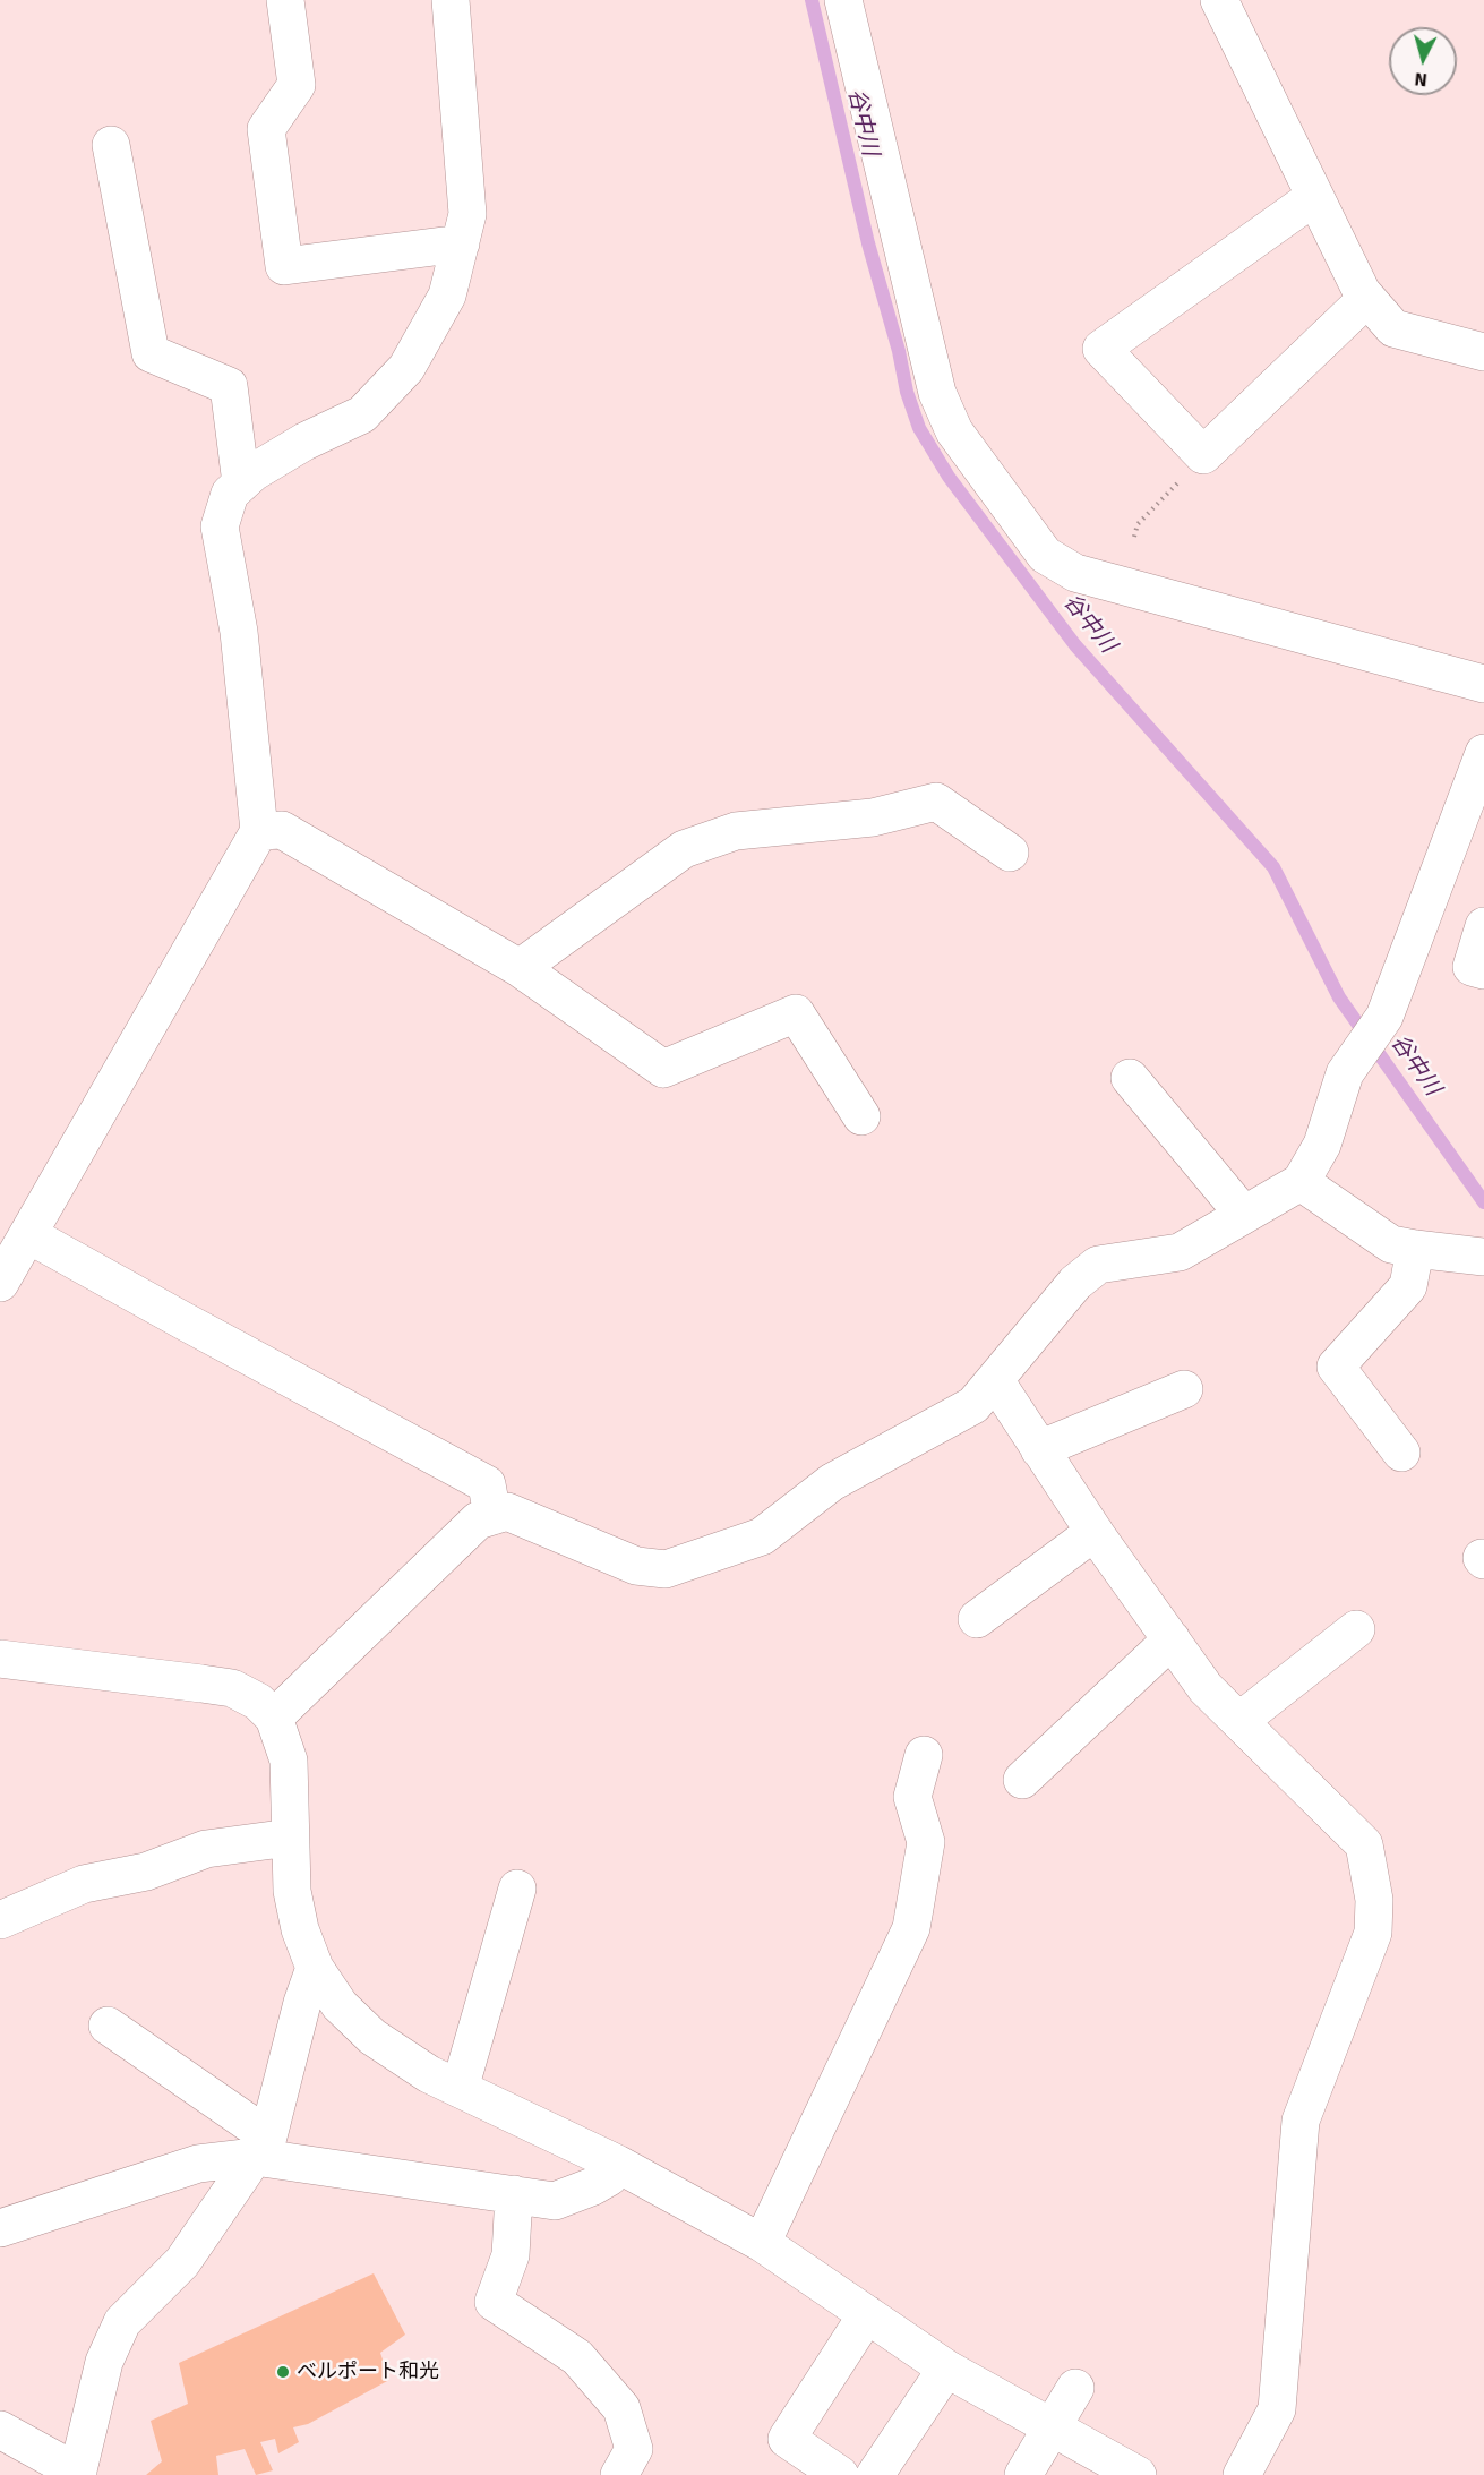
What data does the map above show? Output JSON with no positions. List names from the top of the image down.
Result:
{
  "water": ["谷中川"],
  "places": ["ベルポート和光"],
  "north": "bottom"
}
